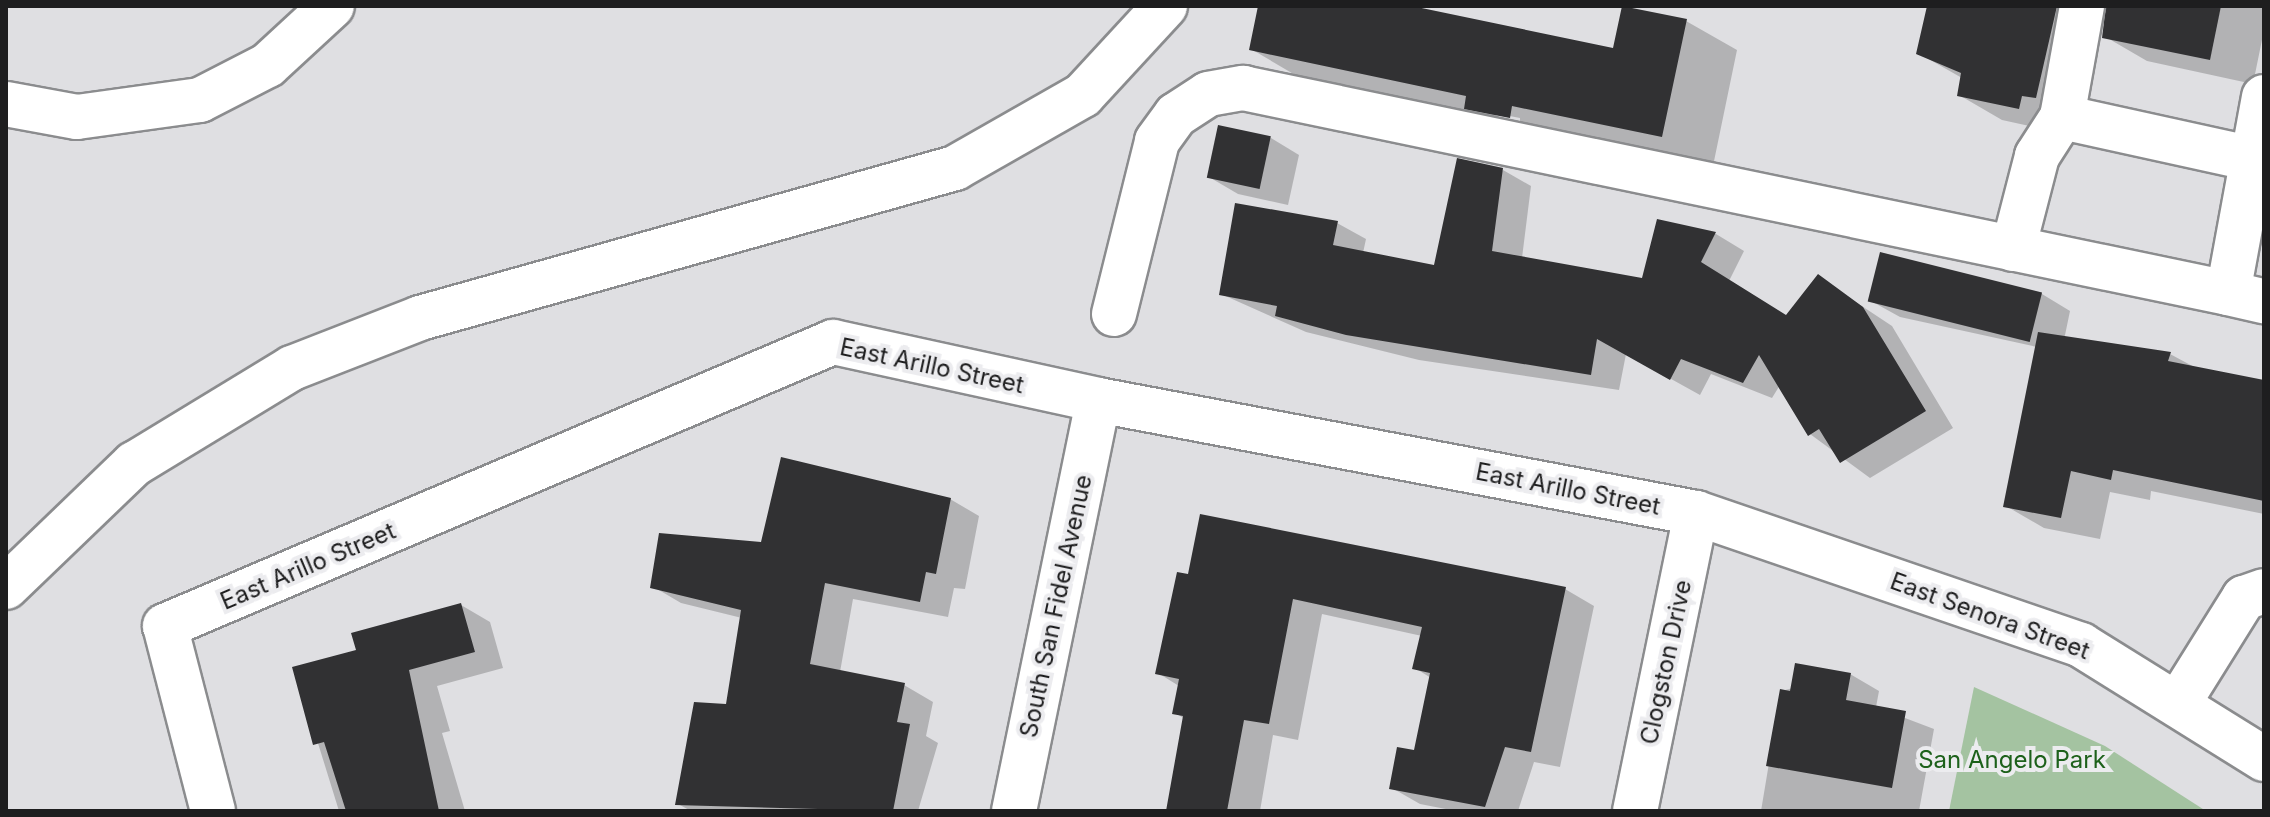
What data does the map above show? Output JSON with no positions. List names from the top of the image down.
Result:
{
  "streets": {
    "main road": [
      "East Arillo Street",
      "South San Fidel Avenue",
      "East Senora Street",
      "Clogston Drive"
    ]
  },
  "crossings": [
    ["East Arillo Street", "South San Fidel Avenue"],
    ["East Arillo Street", "East Senora Street"],
    ["East Arillo Street", "Clogston Drive"],
    ["East Senora Street", "Clogston Drive"]
  ],
  "parks": ["San Angelo Park"]
}
